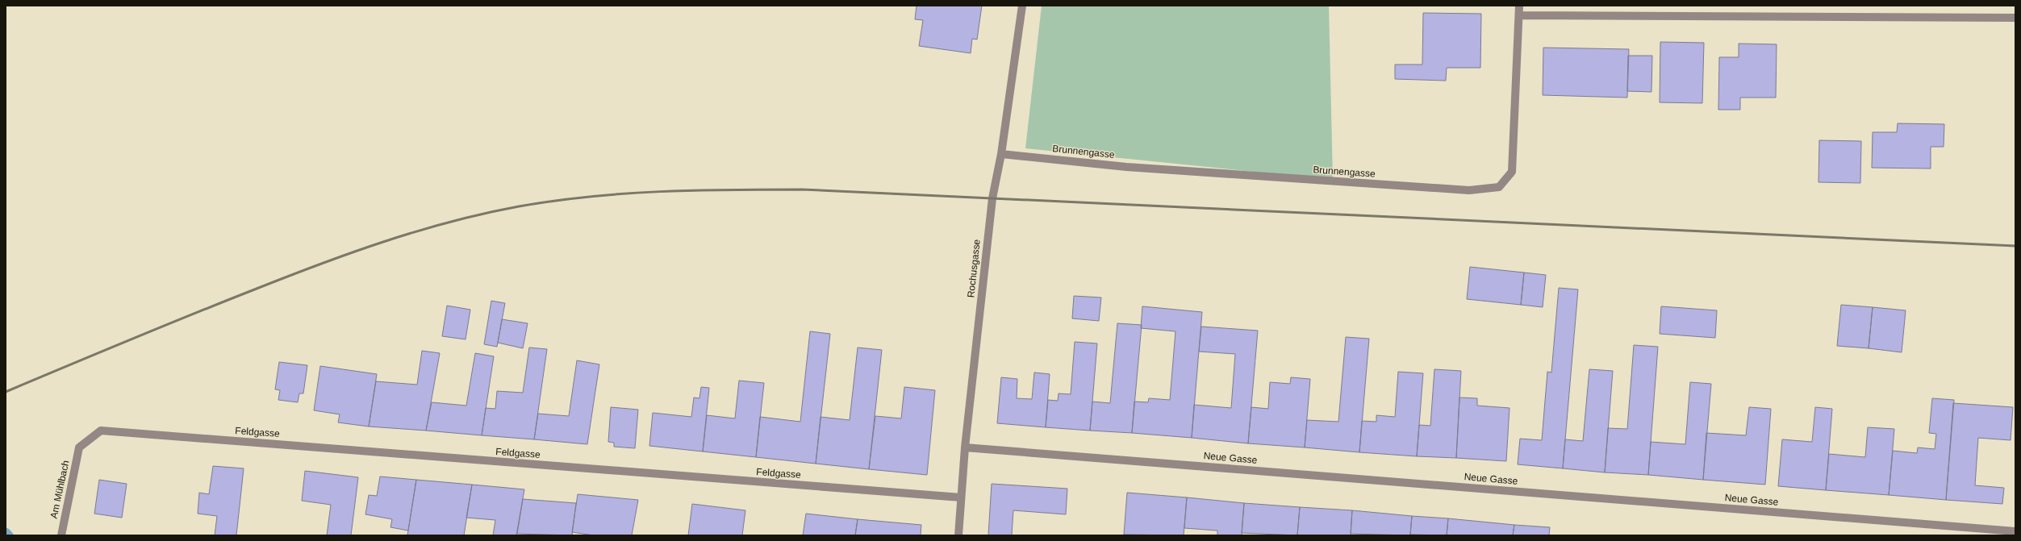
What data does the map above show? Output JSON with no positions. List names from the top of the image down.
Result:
{
  "streets": {
    "street": [
      "Brunnengasse",
      "Rochusgasse",
      "Feldgasse",
      "Neue Gasse",
      "Am Mühlbach"
    ]
  },
  "crossings": [
    ["Brunnengasse", "Rochusgasse"],
    ["Rochusgasse", "Feldgasse"],
    ["Rochusgasse", "Neue Gasse"],
    ["Feldgasse", "Am Mühlbach"]
  ]
}
